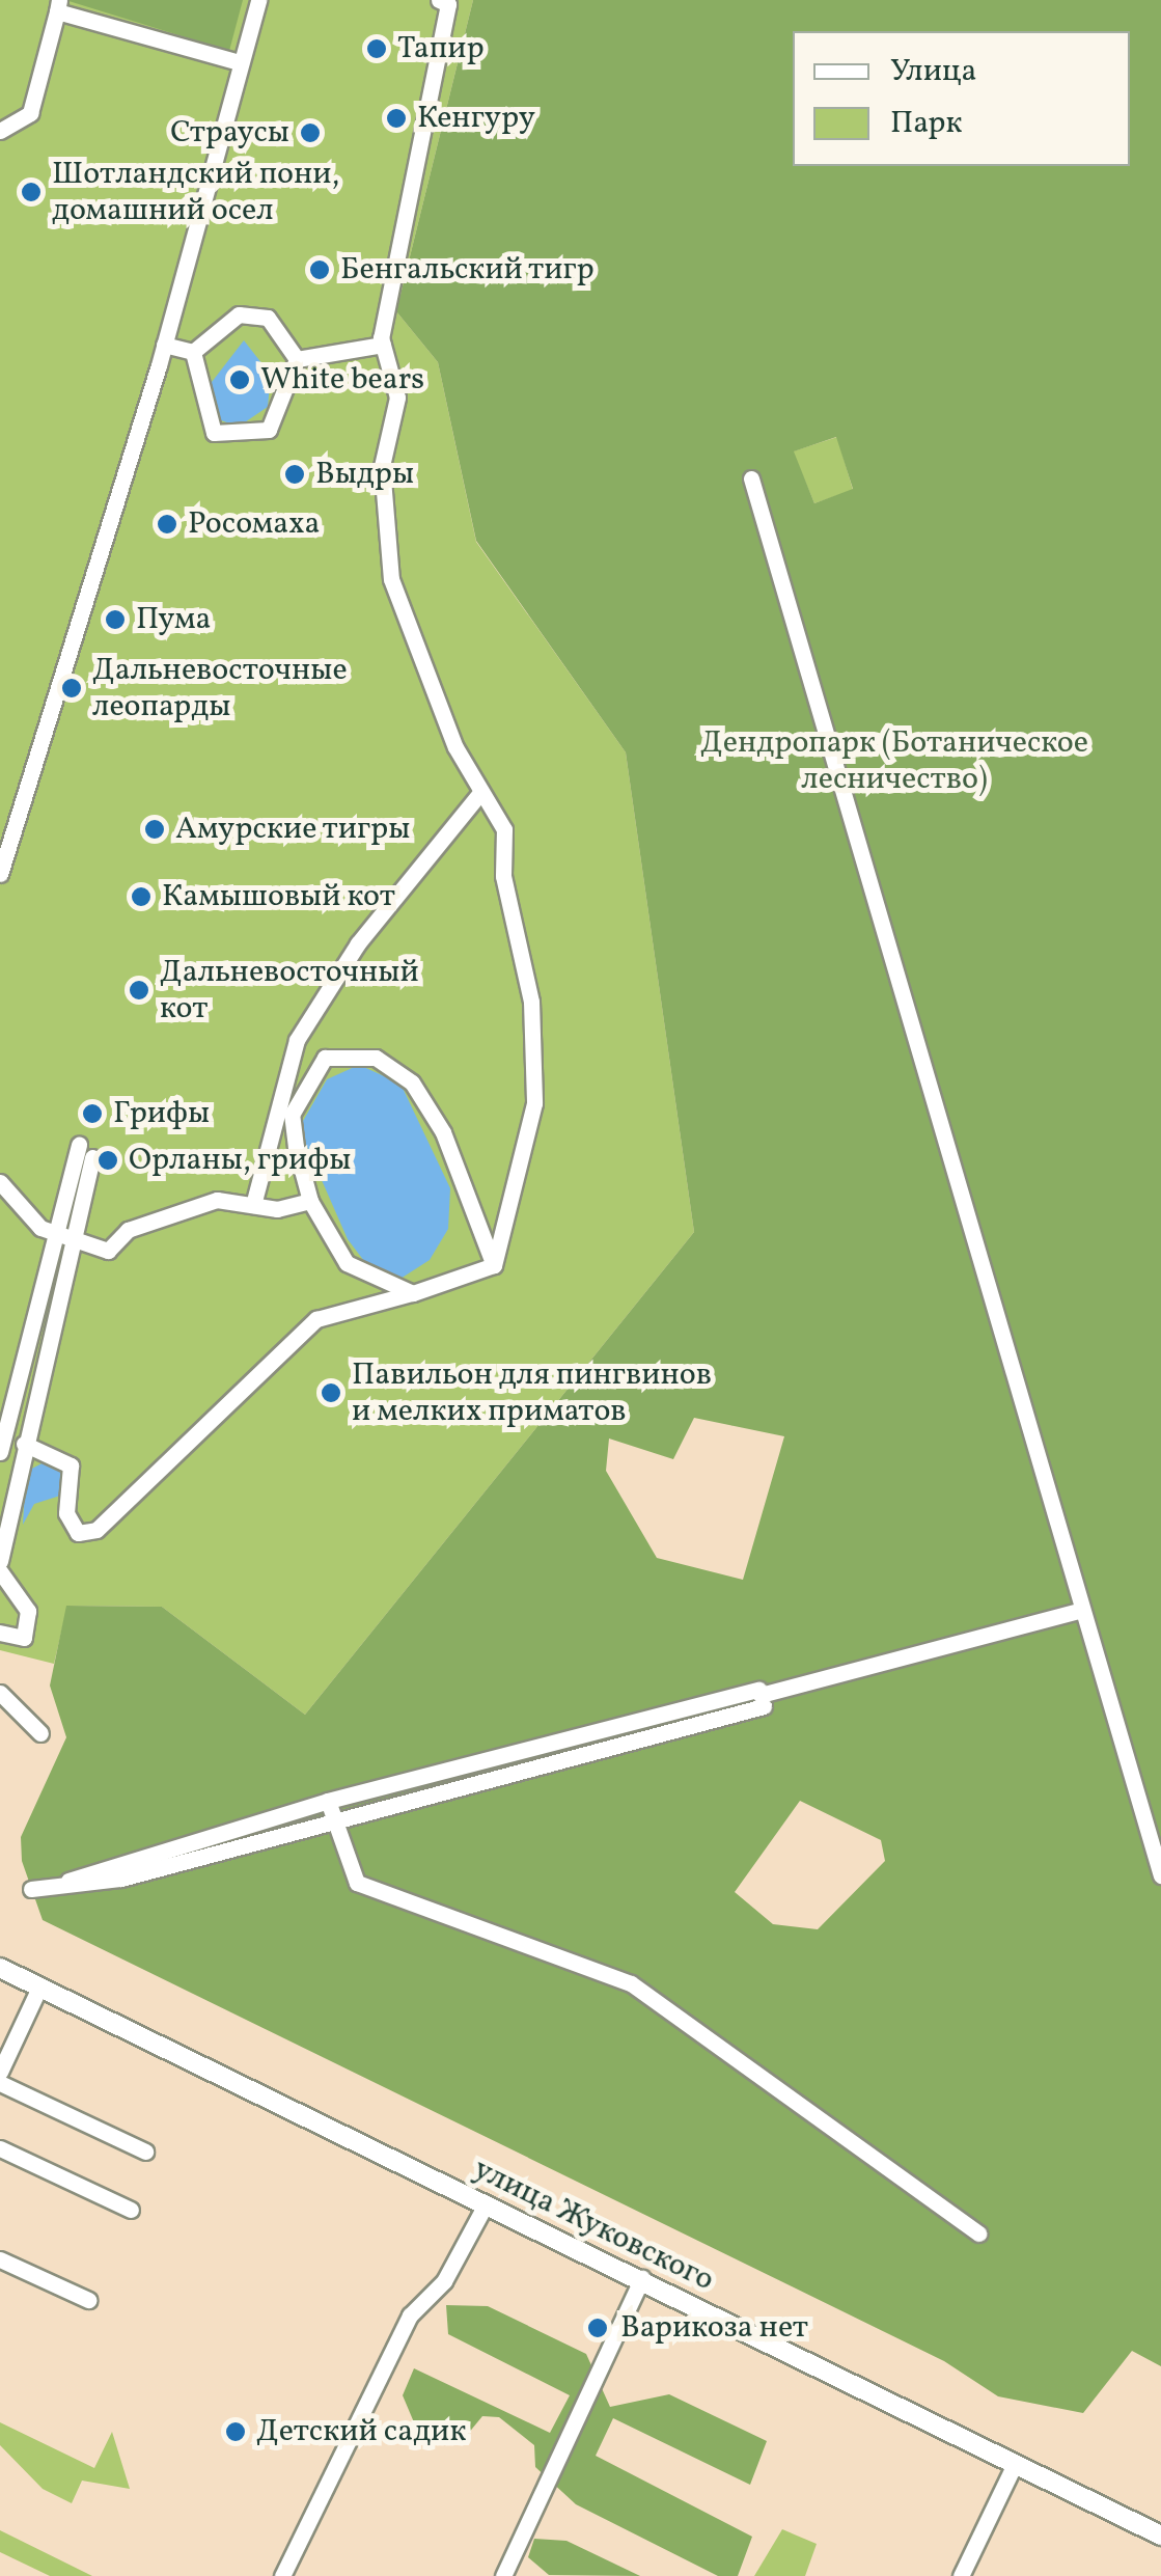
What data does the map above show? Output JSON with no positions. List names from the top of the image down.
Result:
{
  "streets": {
    "main road": ["улица Жуковского"]
  },
  "parks": ["Дендропарк (Ботаническое лесничество)"],
  "places": [
    "Тапир",
    "Кенгуру",
    "Страусы",
    "Шотландский пони, домашний осел",
    "Бенгальский тигр",
    "White bears",
    "Выдры",
    "Росомаха",
    "Пума",
    "Дальневосточные леопарды",
    "Амурские тигры",
    "Камышовый кот",
    "Дальневосточный кот",
    "Грифы",
    "Орланы, грифы",
    "Павильон для пингвинов и мелких приматов",
    "Варикоза нет",
    "Детский садик"
  ],
  "legend": ["Улица", "Парк"]
}
